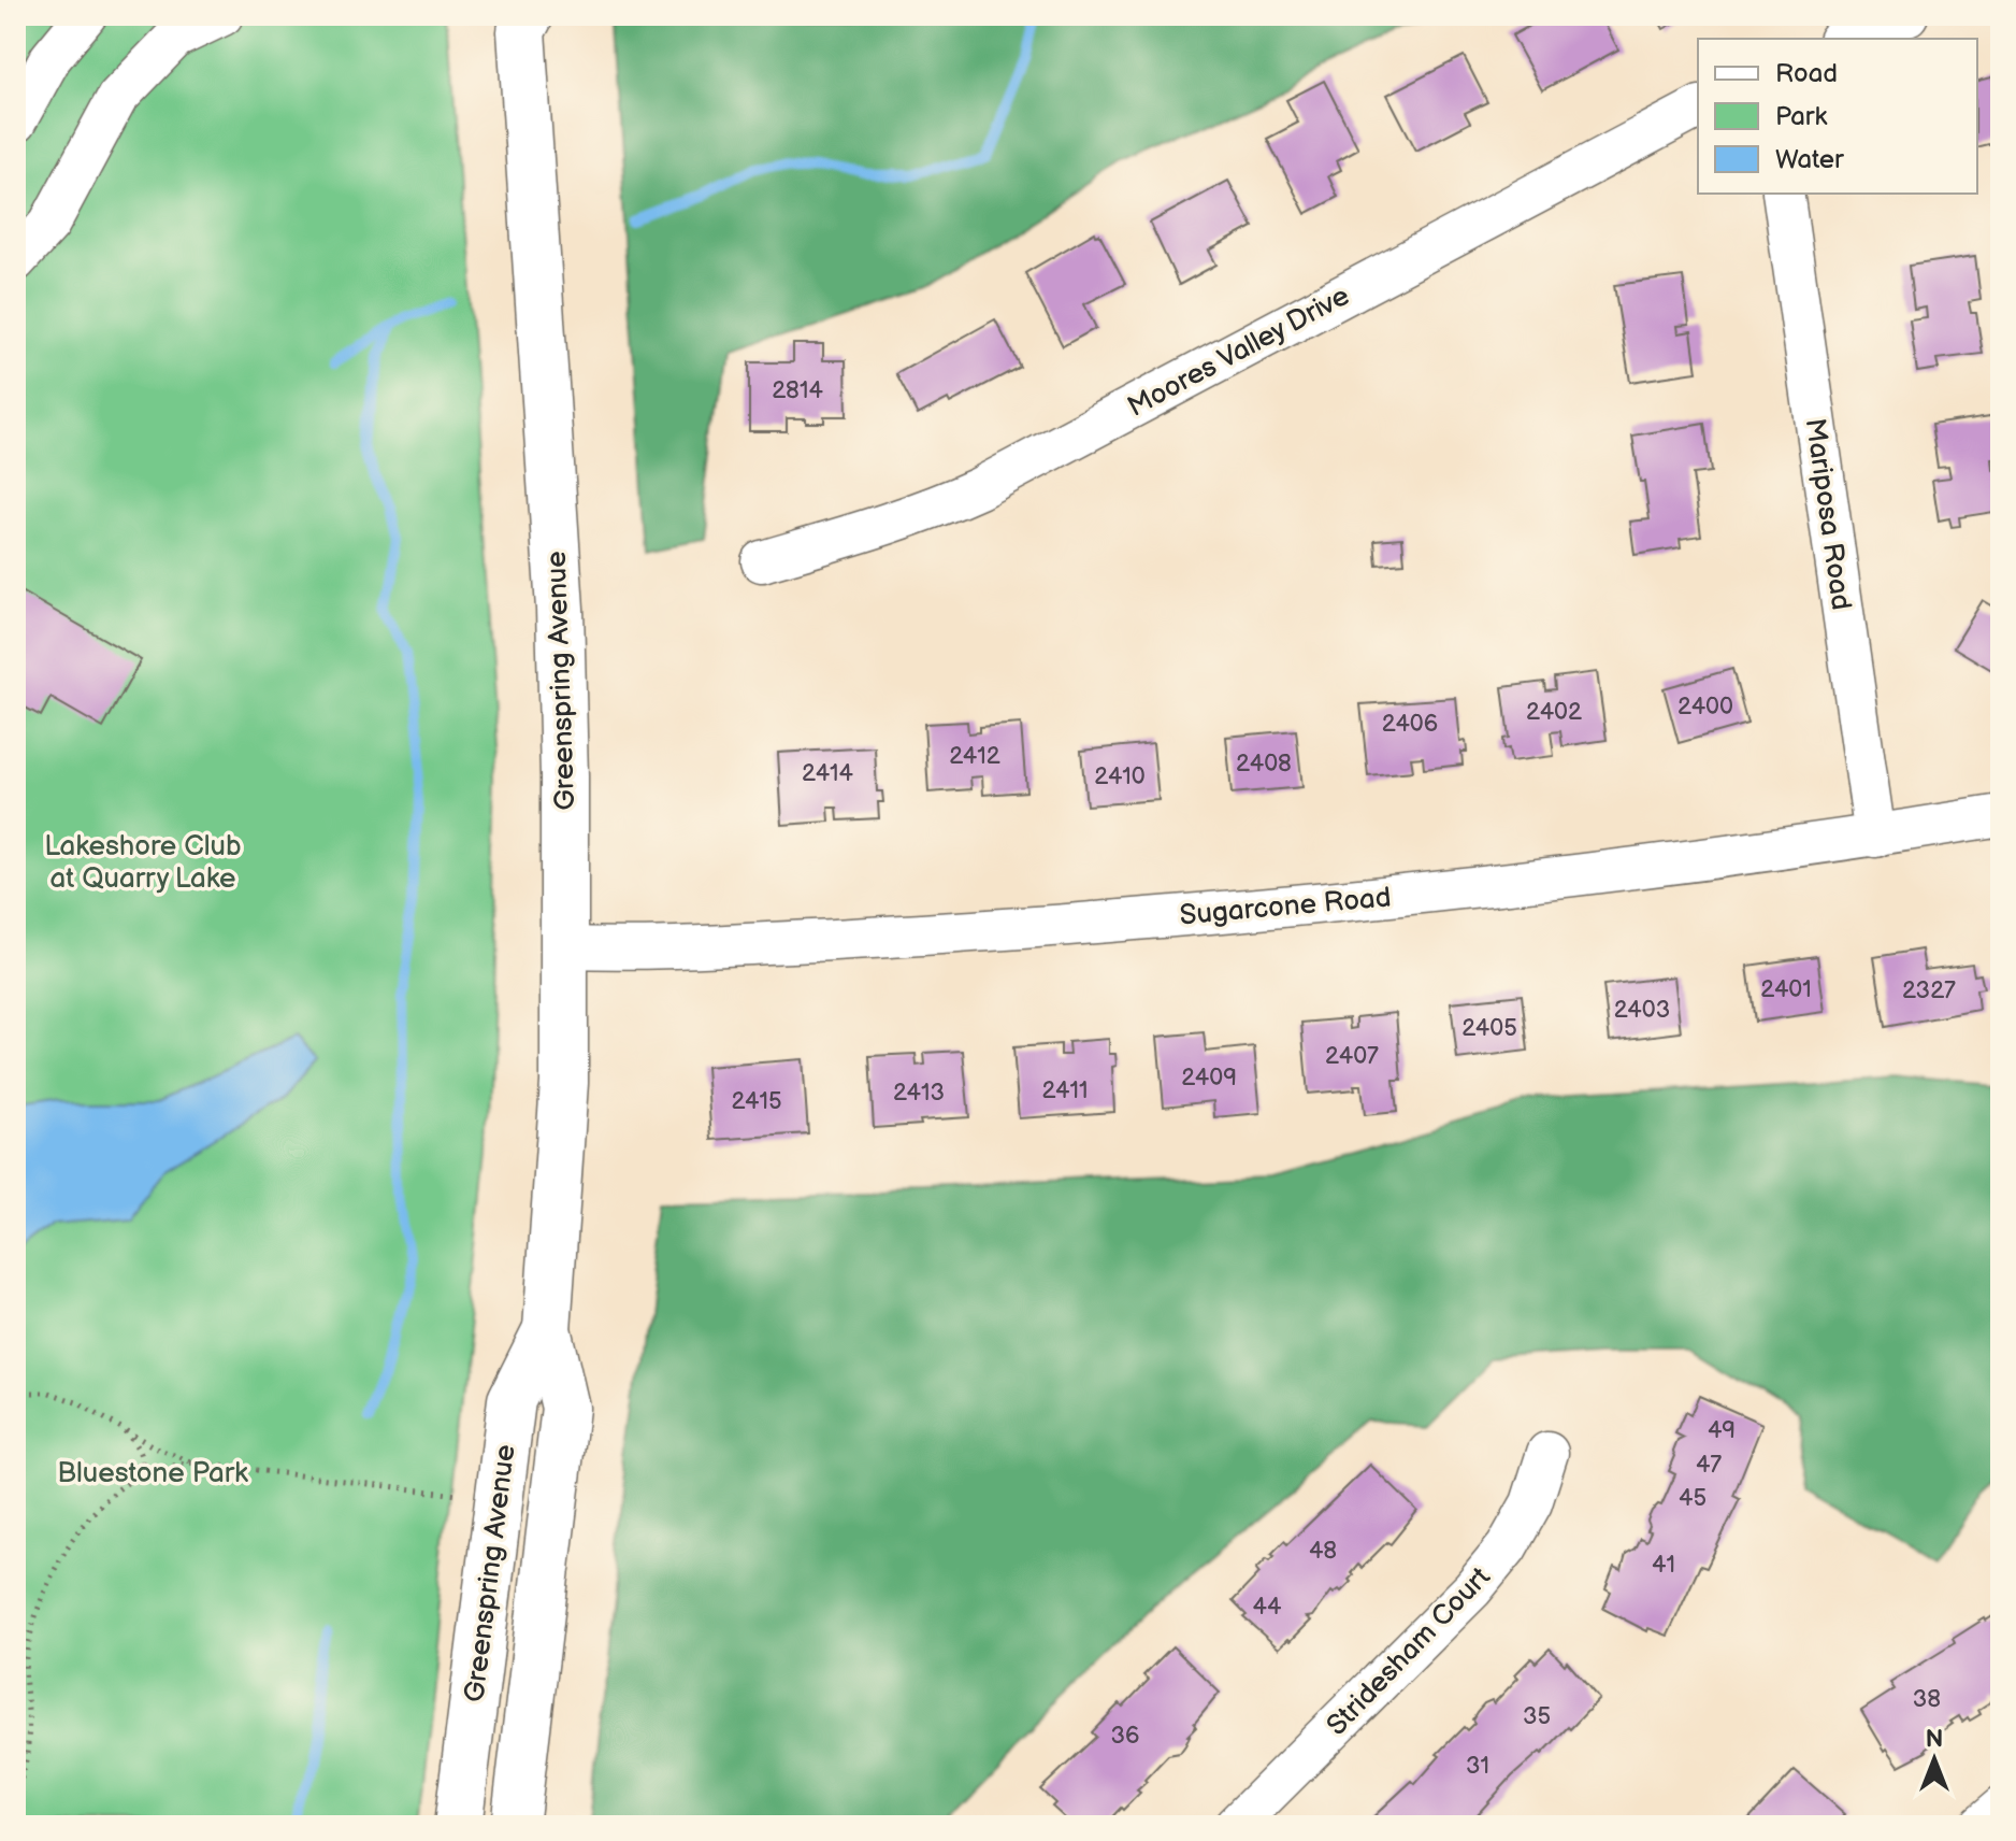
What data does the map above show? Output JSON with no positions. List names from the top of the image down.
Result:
{
  "streets": {
    "main road": ["Greenspring Avenue"],
    "street": [
      "Moores Valley Drive",
      "Mariposa Road",
      "Sugarcone Road",
      "Stridesham Court"
    ]
  },
  "crossings": [
    ["Mariposa Road", "Sugarcone Road"],
    ["Greenspring Avenue", "Sugarcone Road"]
  ],
  "parks": ["Lakeshore Club at Quarry Lake", "Bluestone Park"],
  "house_numbers": [
    "2814",
    "2400",
    "2402",
    "2406",
    "2412",
    "2408",
    "2414",
    "2410",
    "2401",
    "2327",
    "2403",
    "2405",
    "2407",
    "2409",
    "2411",
    "2413",
    "2415",
    "49",
    "47",
    "45",
    "48",
    "41",
    "44",
    "38",
    "35",
    "36",
    "31"
  ],
  "legend": ["Road", "Park", "Water"],
  "north": "top"
}
